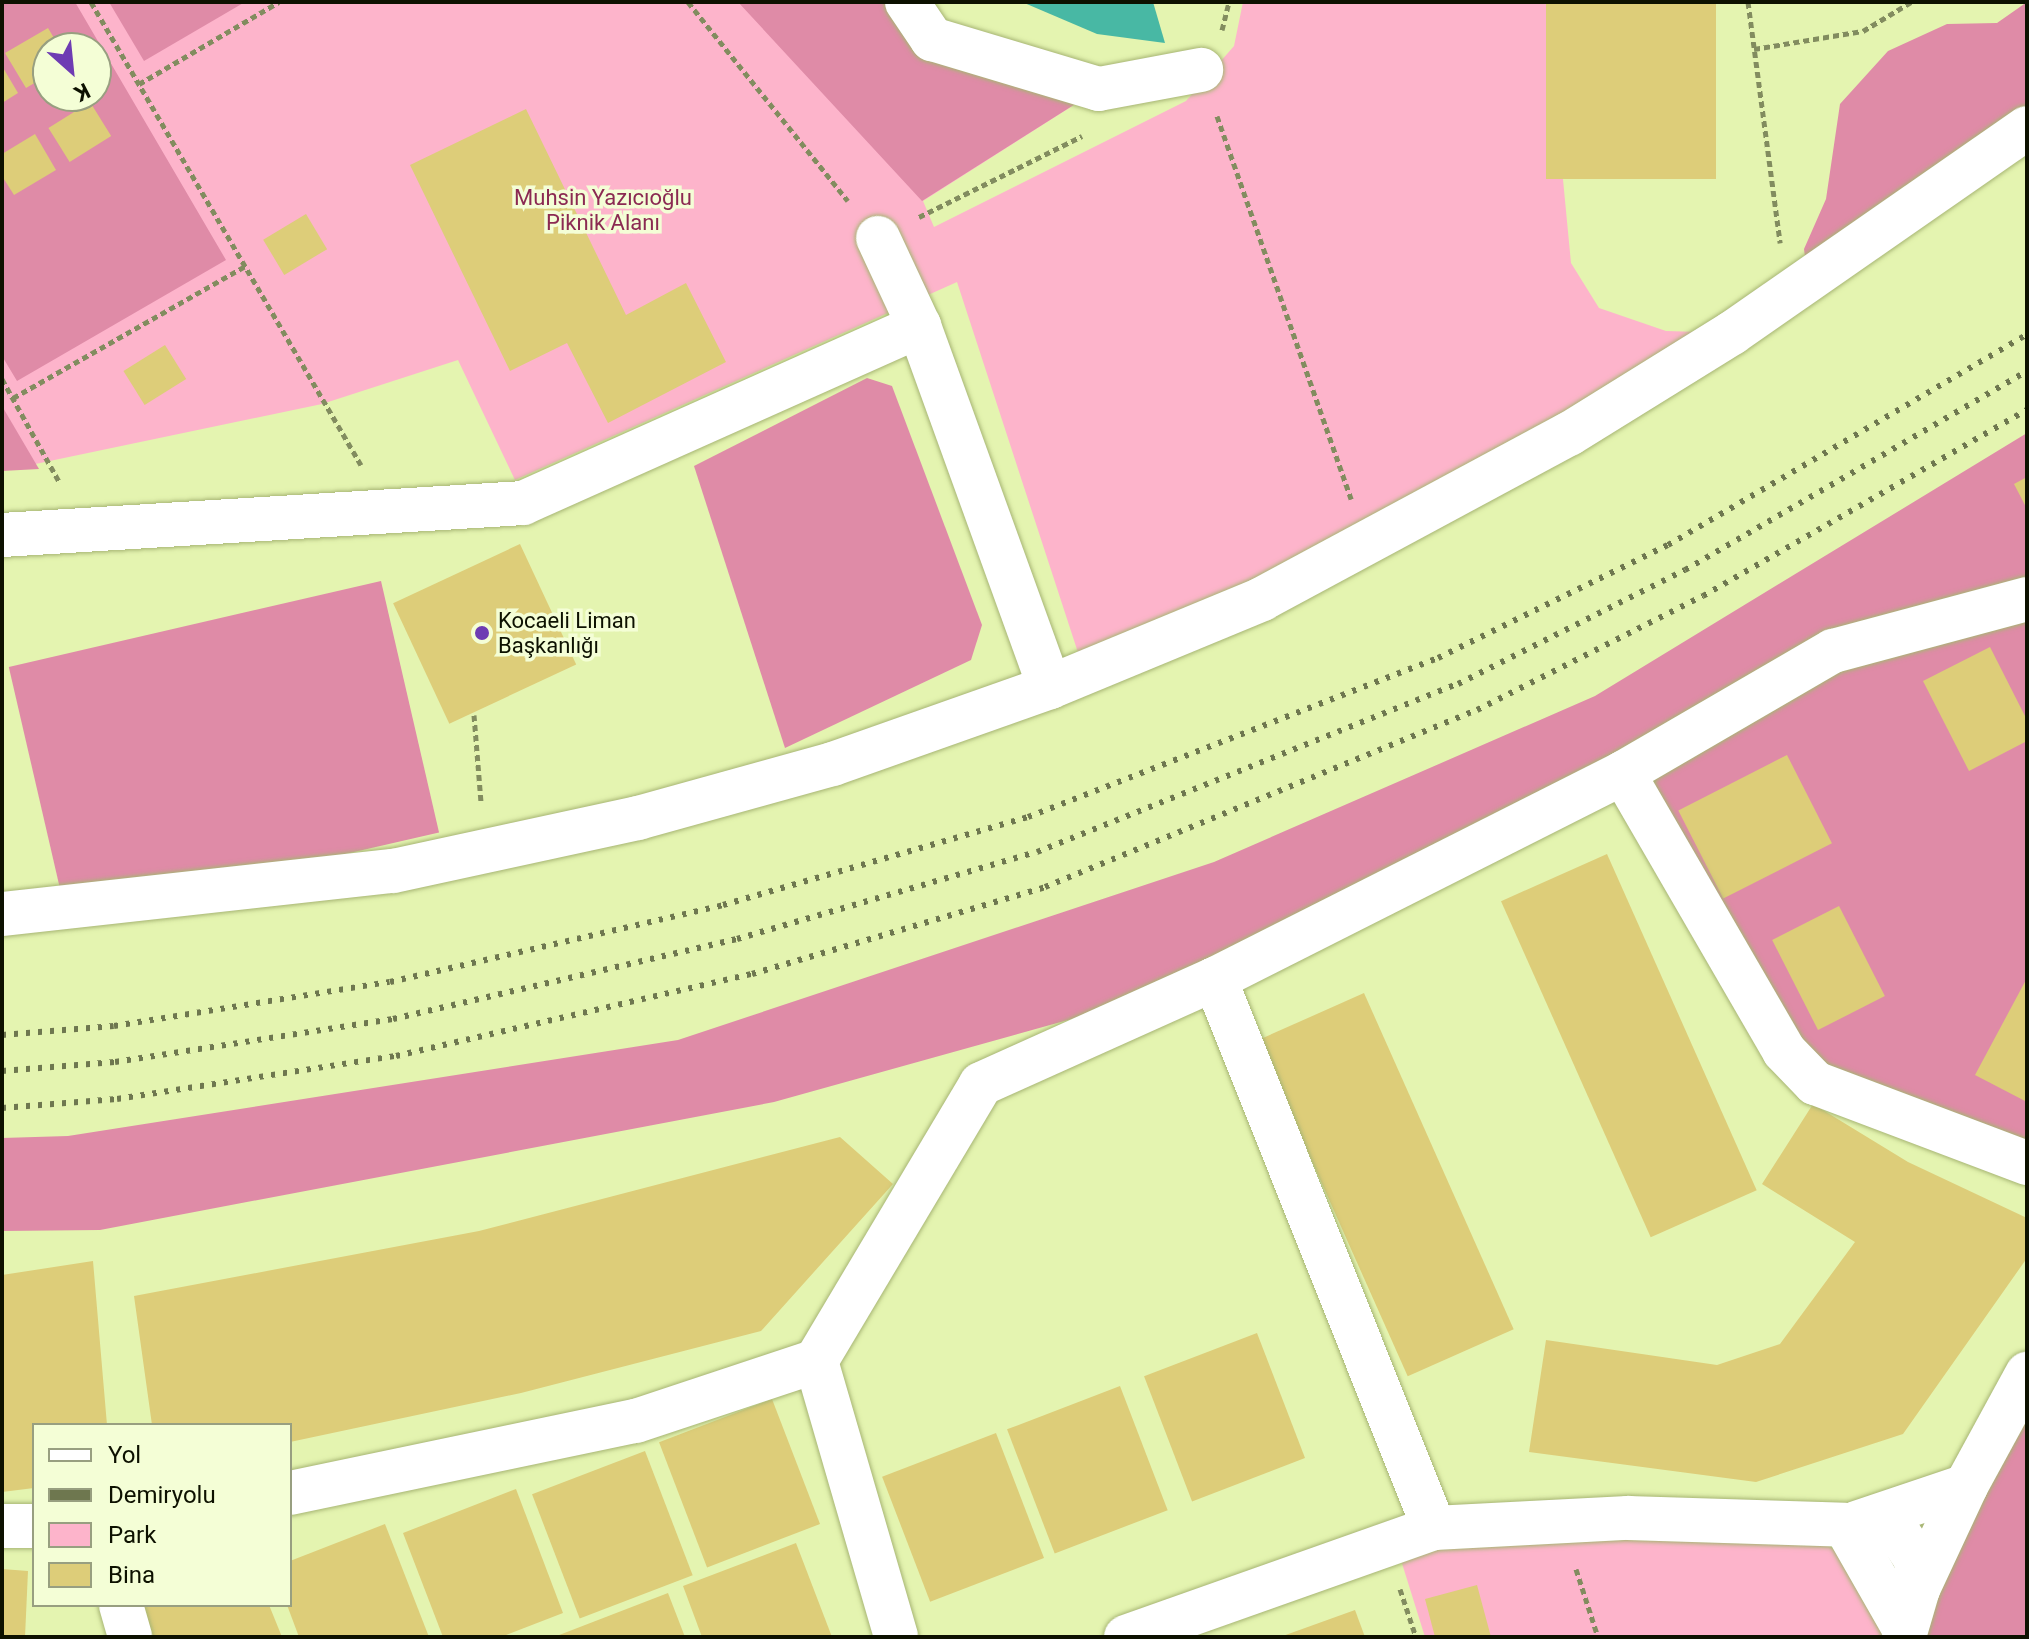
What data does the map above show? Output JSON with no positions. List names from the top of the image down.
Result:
{
  "parks": ["Muhsin Yazıcıoğlu Piknik Alanı"],
  "places": ["Kocaeli Liman Başkanlığı"],
  "legend": [
    "Yol",
    "Demiryolu",
    "Park",
    "Bina"
  ],
  "north": "bottom right"
}
